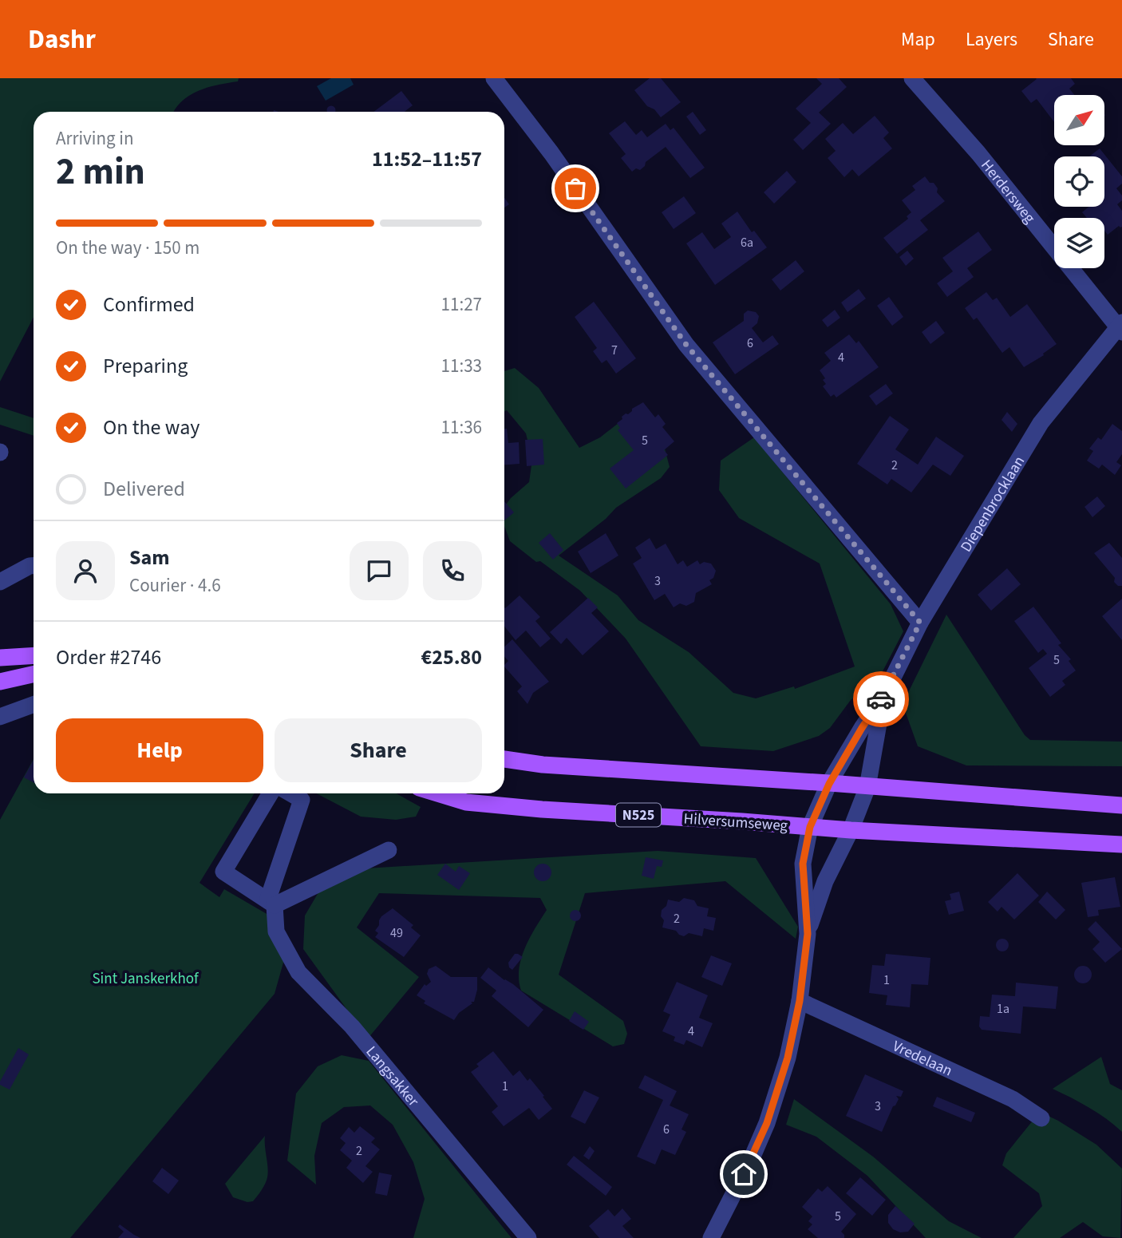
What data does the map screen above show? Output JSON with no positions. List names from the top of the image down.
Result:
{
  "streets": {
    "main road": ["N525", "Hilversumseweg"],
    "street": [
      "Herdersweg",
      "Diepenbrocklaan",
      "Vredelaan",
      "Langsakker"
    ]
  },
  "crossings": [
    ["Herdersweg", "Diepenbrocklaan"],
    ["Diepenbrocklaan", "Hilversumseweg"]
  ],
  "parks": ["Sint Janskerkhof"],
  "house_numbers": [
    "6a",
    "6",
    "7",
    "4",
    "5",
    "2",
    "3",
    "5",
    "2",
    "49",
    "1",
    "1a",
    "4",
    "1",
    "3",
    "6",
    "2",
    "5"
  ],
  "north": "top right",
  "page": {
    "header": "Dashr",
    "nav": ["Map", "Layers", "Share"],
    "heading": ["2 min", "Arriving in", "11:52–11:57"],
    "panel": [
      "Sam",
      "Courier · 4.6",
      "Order #2746",
      "€25.80"
    ],
    "bar": "On the way · 150 m",
    "list": [
      ["Confirmed", "11:27"],
      ["Preparing", "11:33"],
      ["On the way", "11:36"],
      "Delivered"
    ],
    "buttons": ["Help", "Share"]
  }
}
